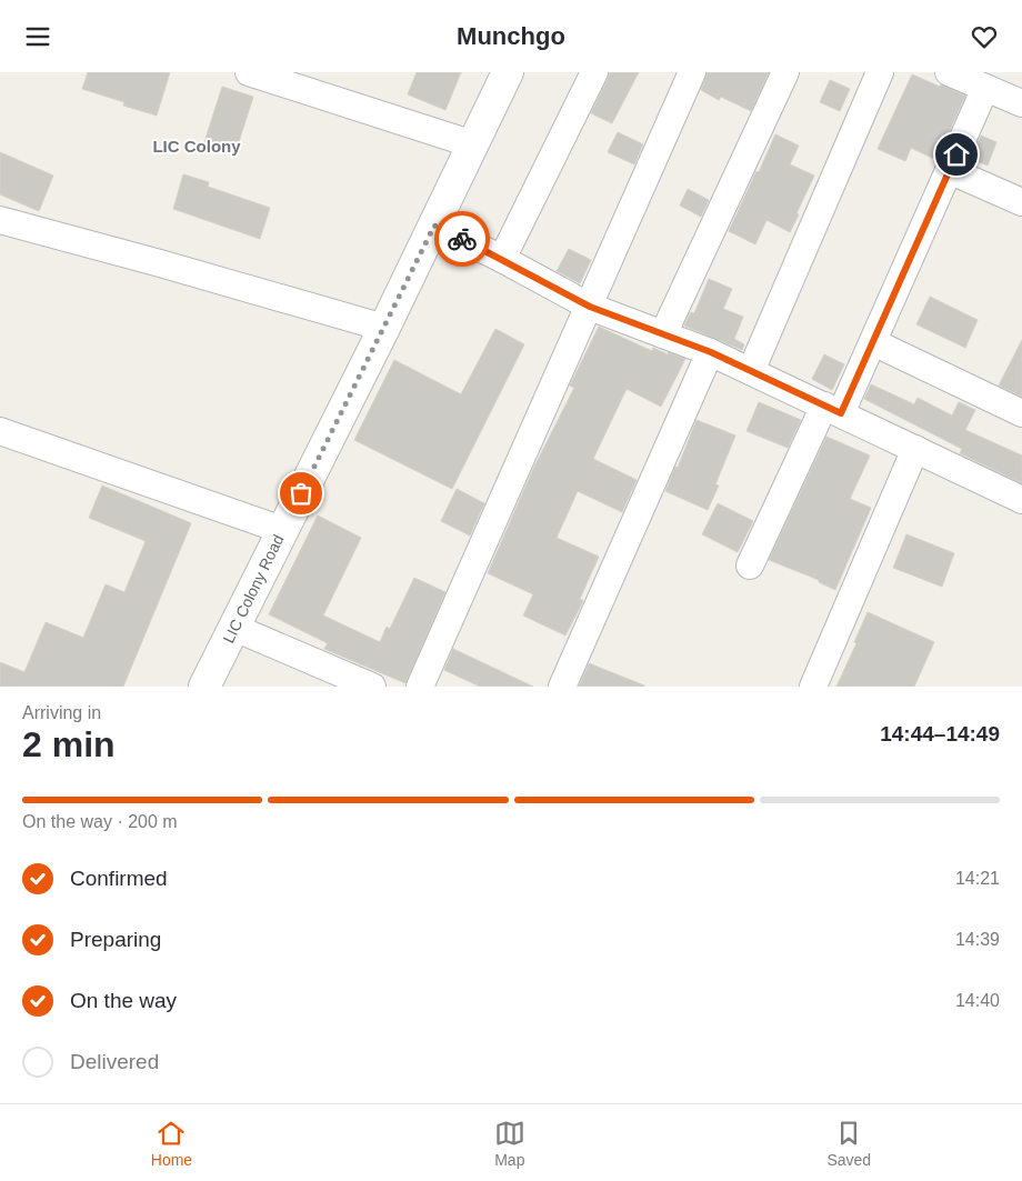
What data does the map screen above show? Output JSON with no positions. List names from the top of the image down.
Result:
{
  "streets": {
    "main road": ["LIC Colony Road"]
  },
  "districts": ["LIC Colony"],
  "page": {
    "header": "Munchgo",
    "heading": ["2 min", "Arriving in", "14:44–14:49"],
    "bar": "On the way · 200 m",
    "list": [
      ["Confirmed", "14:21"],
      ["Preparing", "14:39"],
      ["On the way", "14:40"],
      "Delivered"
    ],
    "tabs": ["Home", "Map", "Saved"]
  }
}
